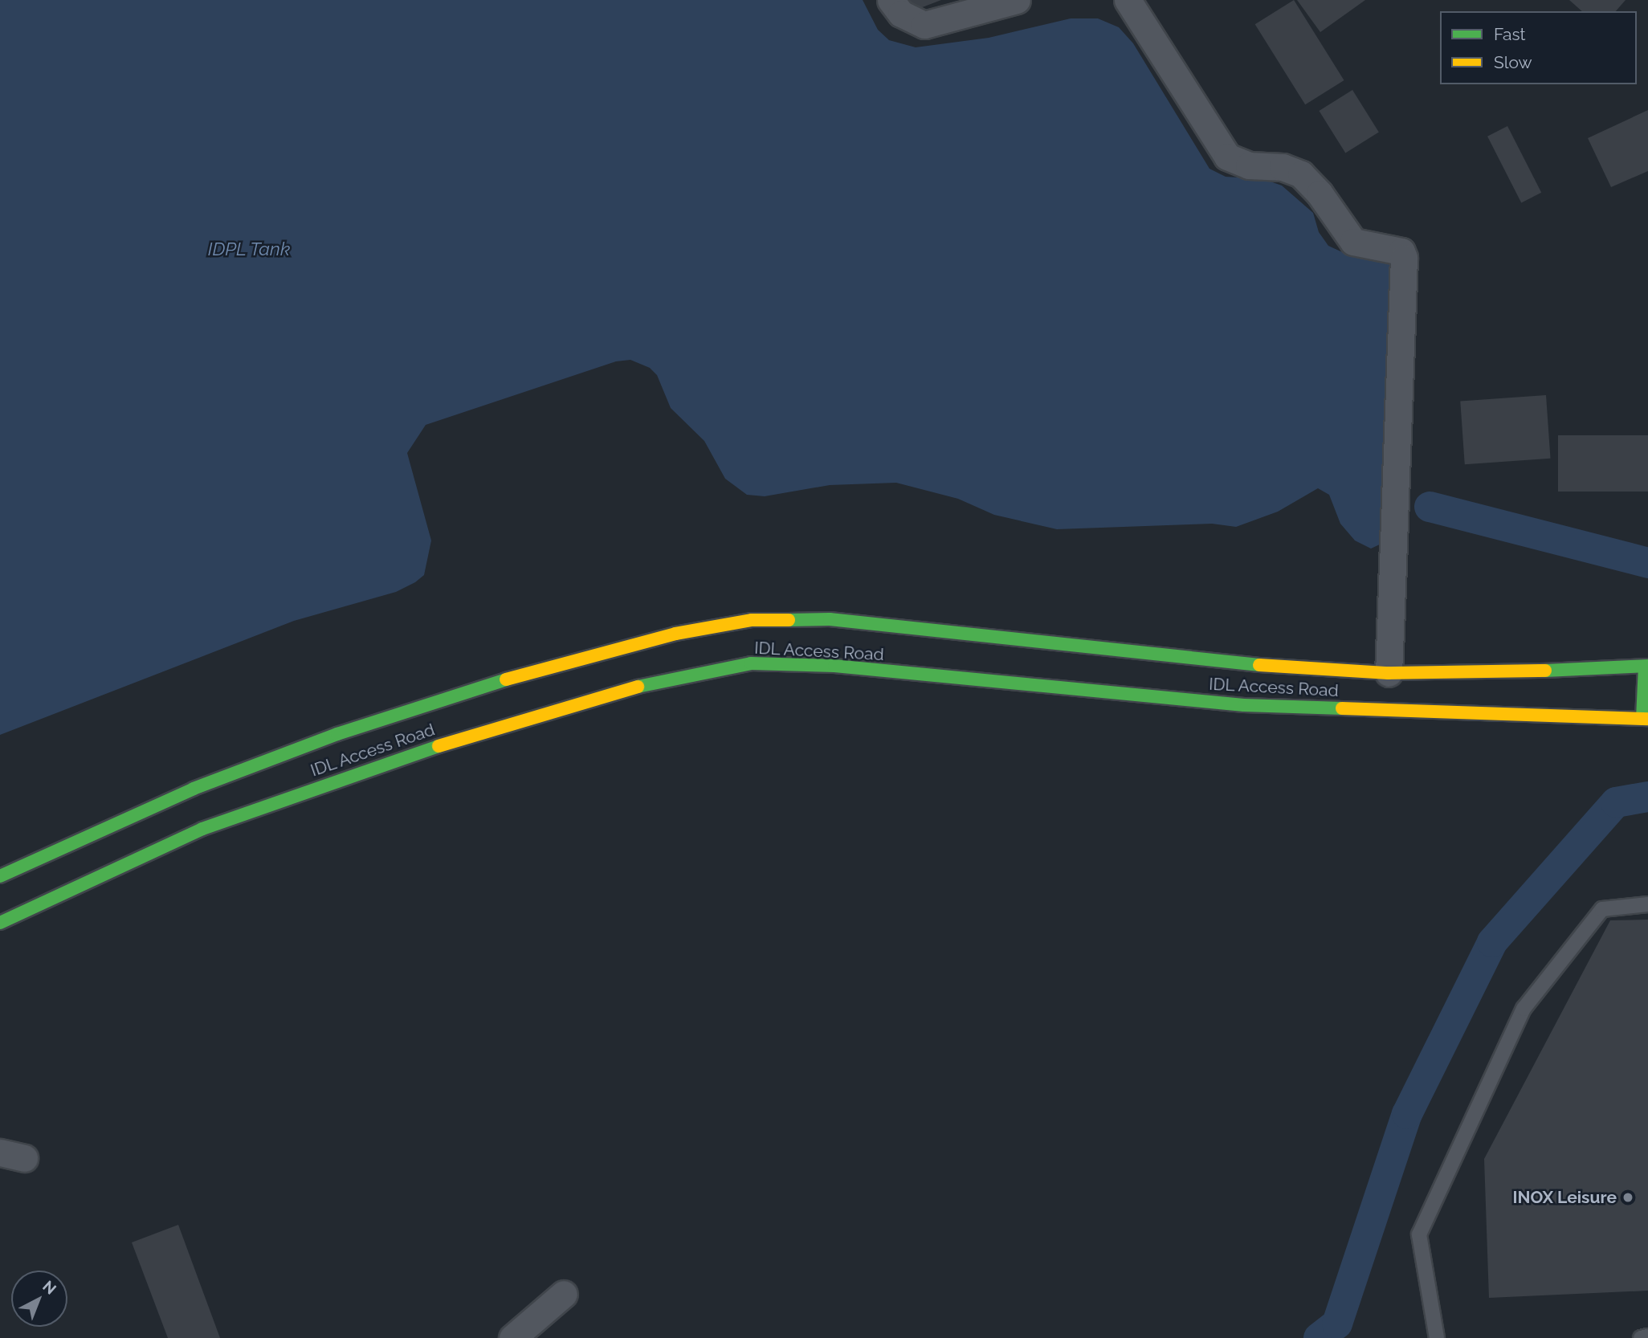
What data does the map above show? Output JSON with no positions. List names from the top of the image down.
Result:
{
  "streets": {
    "street": ["IDL Access Road"]
  },
  "water": ["IDPL Tank"],
  "places": ["INOX Leisure"],
  "legend": ["Fast", "Slow"],
  "north": "top right"
}
